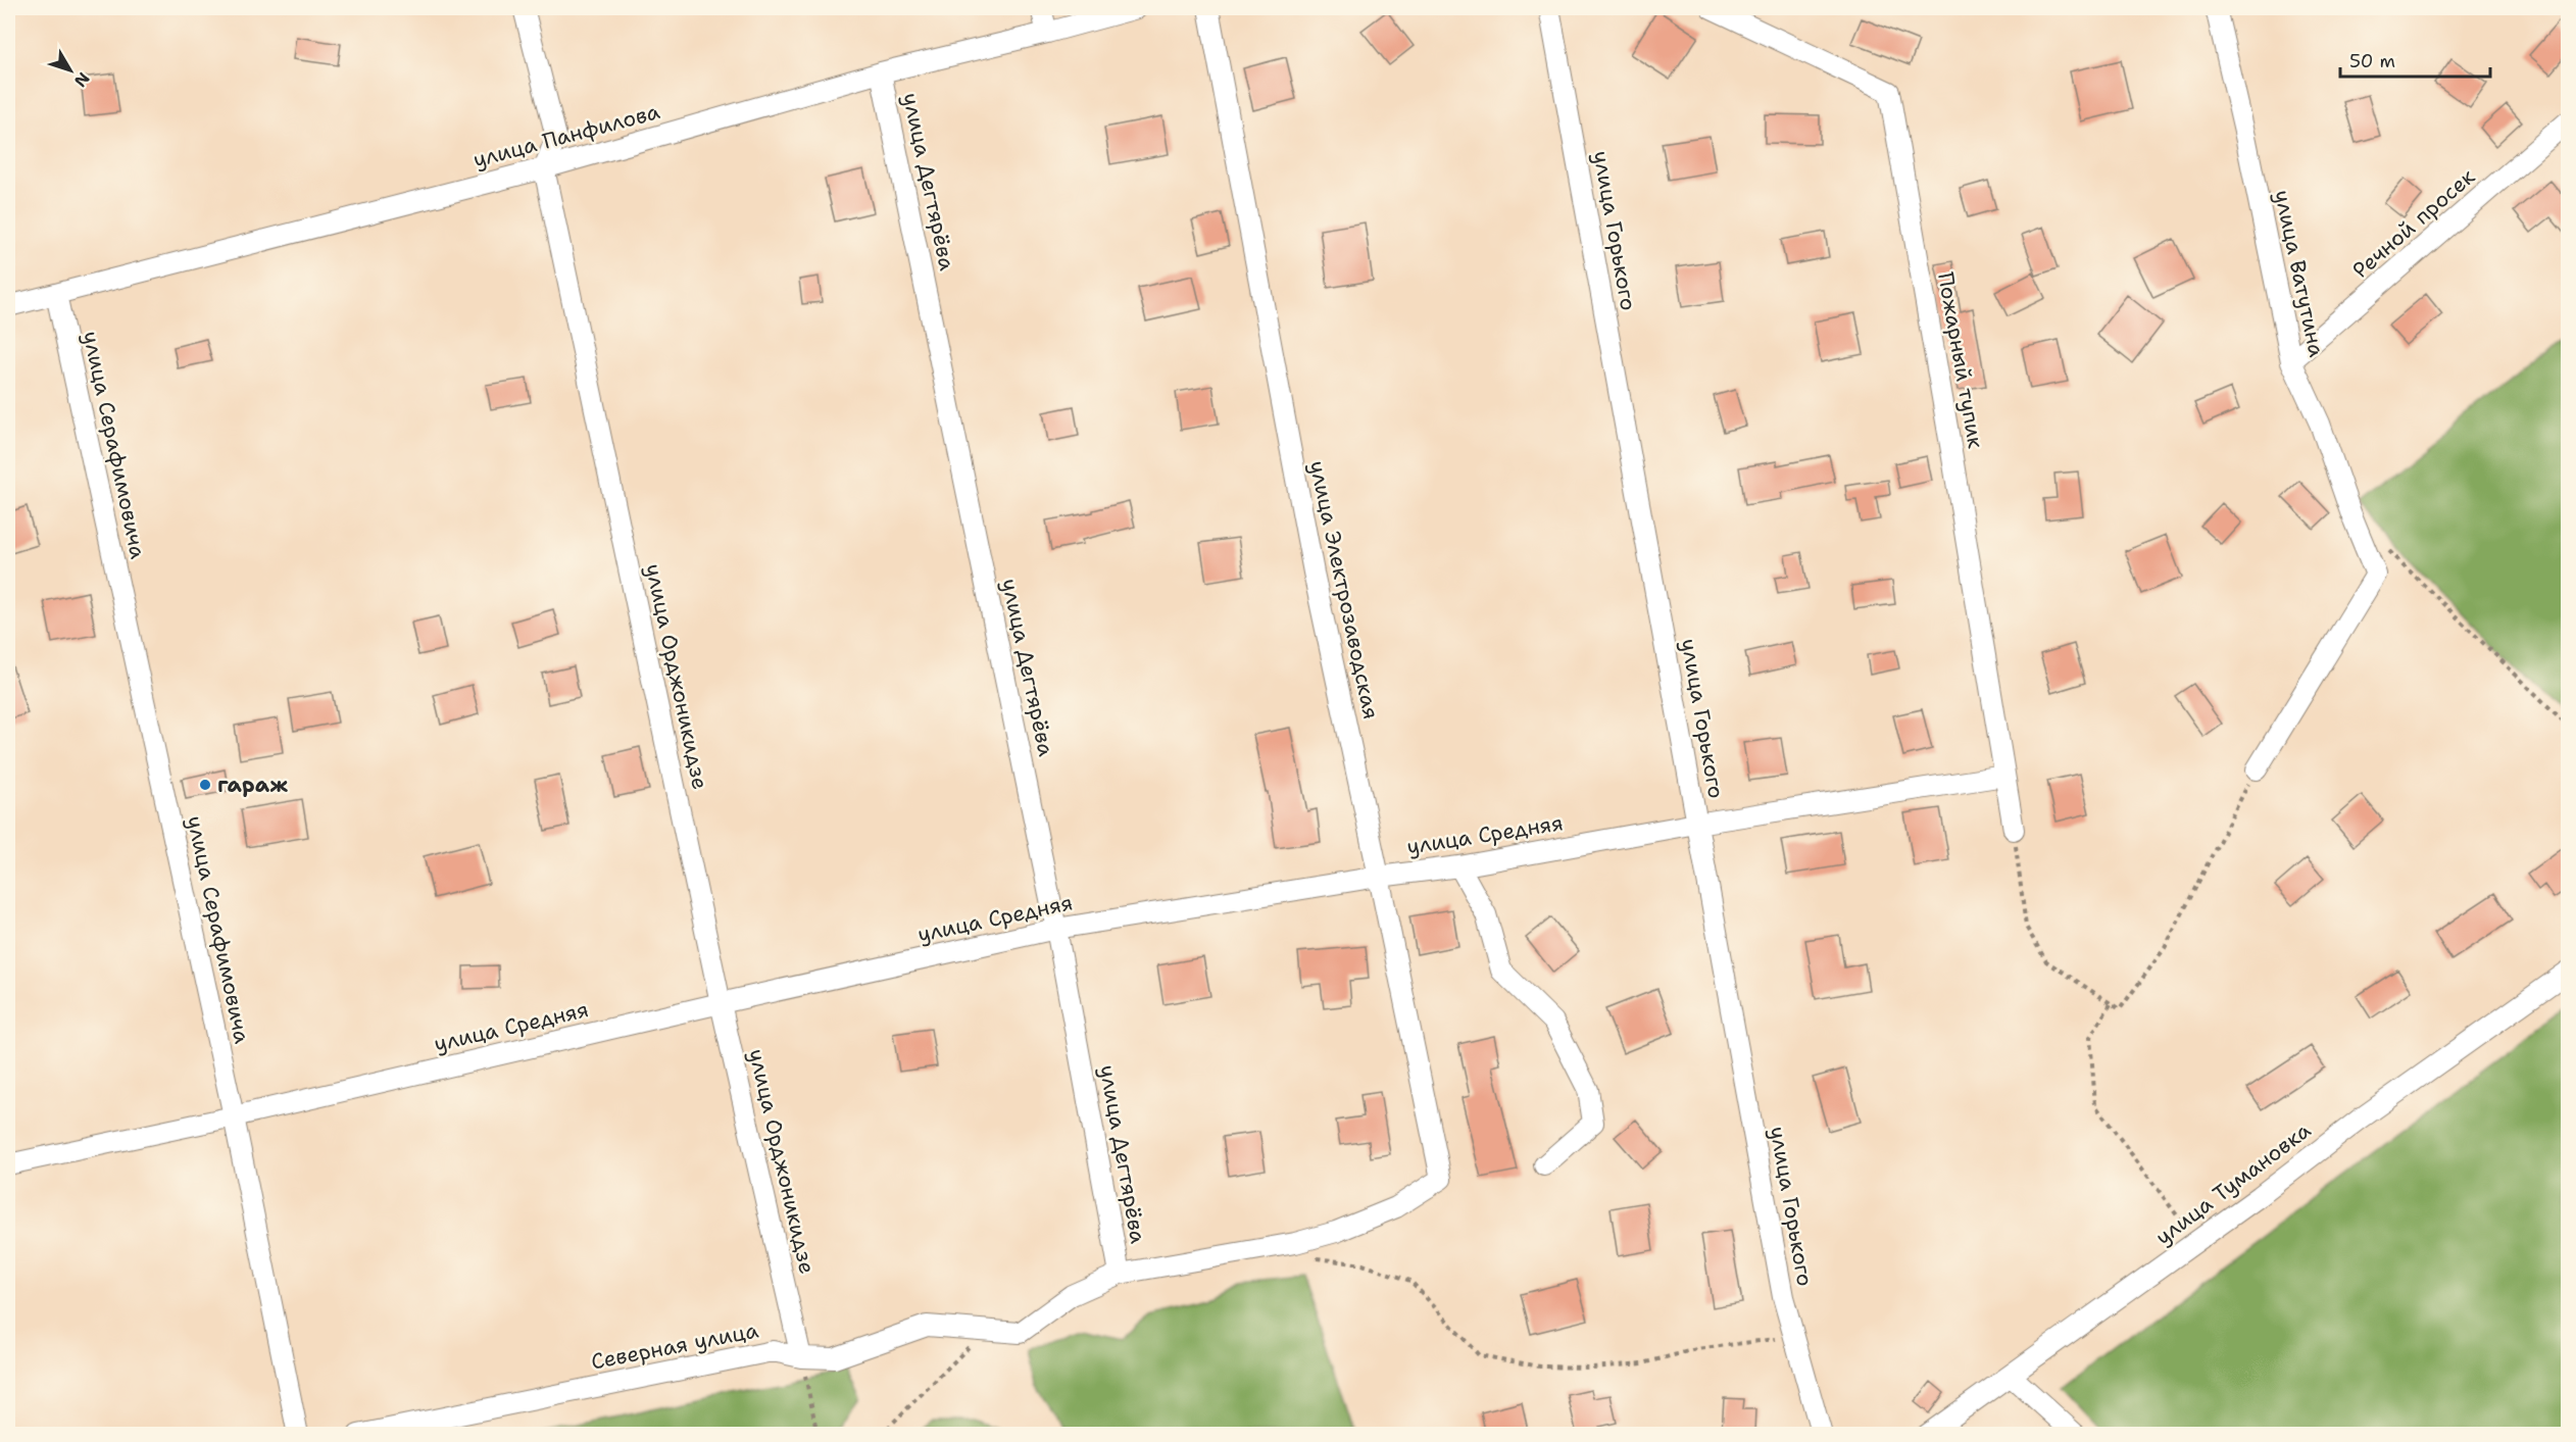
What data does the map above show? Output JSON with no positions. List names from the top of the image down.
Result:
{
  "streets": {
    "street": [
      "улица Панфилова",
      "улица Дегтярёва",
      "Речной просек",
      "улица Горького",
      "улица Ватутина",
      "Пожарный тупик",
      "улица Серафимовича",
      "улица Электрозаводская",
      "улица Орджоникидзе",
      "улица Средняя",
      "улица Тумановка",
      "Северная улица"
    ]
  },
  "crossings": [
    ["улица Панфилова", "улица Дегтярёва"],
    ["улица Панфилова", "улица Серафимовича"],
    ["улица Панфилова", "улица Орджоникидзе"],
    ["улица Дегтярёва", "улица Средняя"],
    ["улица Дегтярёва", "Северная улица"],
    ["Речной просек", "улица Ватутина"],
    ["улица Горького", "улица Средняя"],
    ["Пожарный тупик", "улица Средняя"],
    ["улица Серафимовича", "улица Средняя"],
    ["улица Электрозаводская", "улица Средняя"],
    ["улица Электрозаводская", "Северная улица"],
    ["улица Орджоникидзе", "улица Средняя"],
    ["улица Орджоникидзе", "Северная улица"]
  ],
  "places": ["гараж"],
  "scale_bar": "50 m",
  "north": "bottom right"
}
